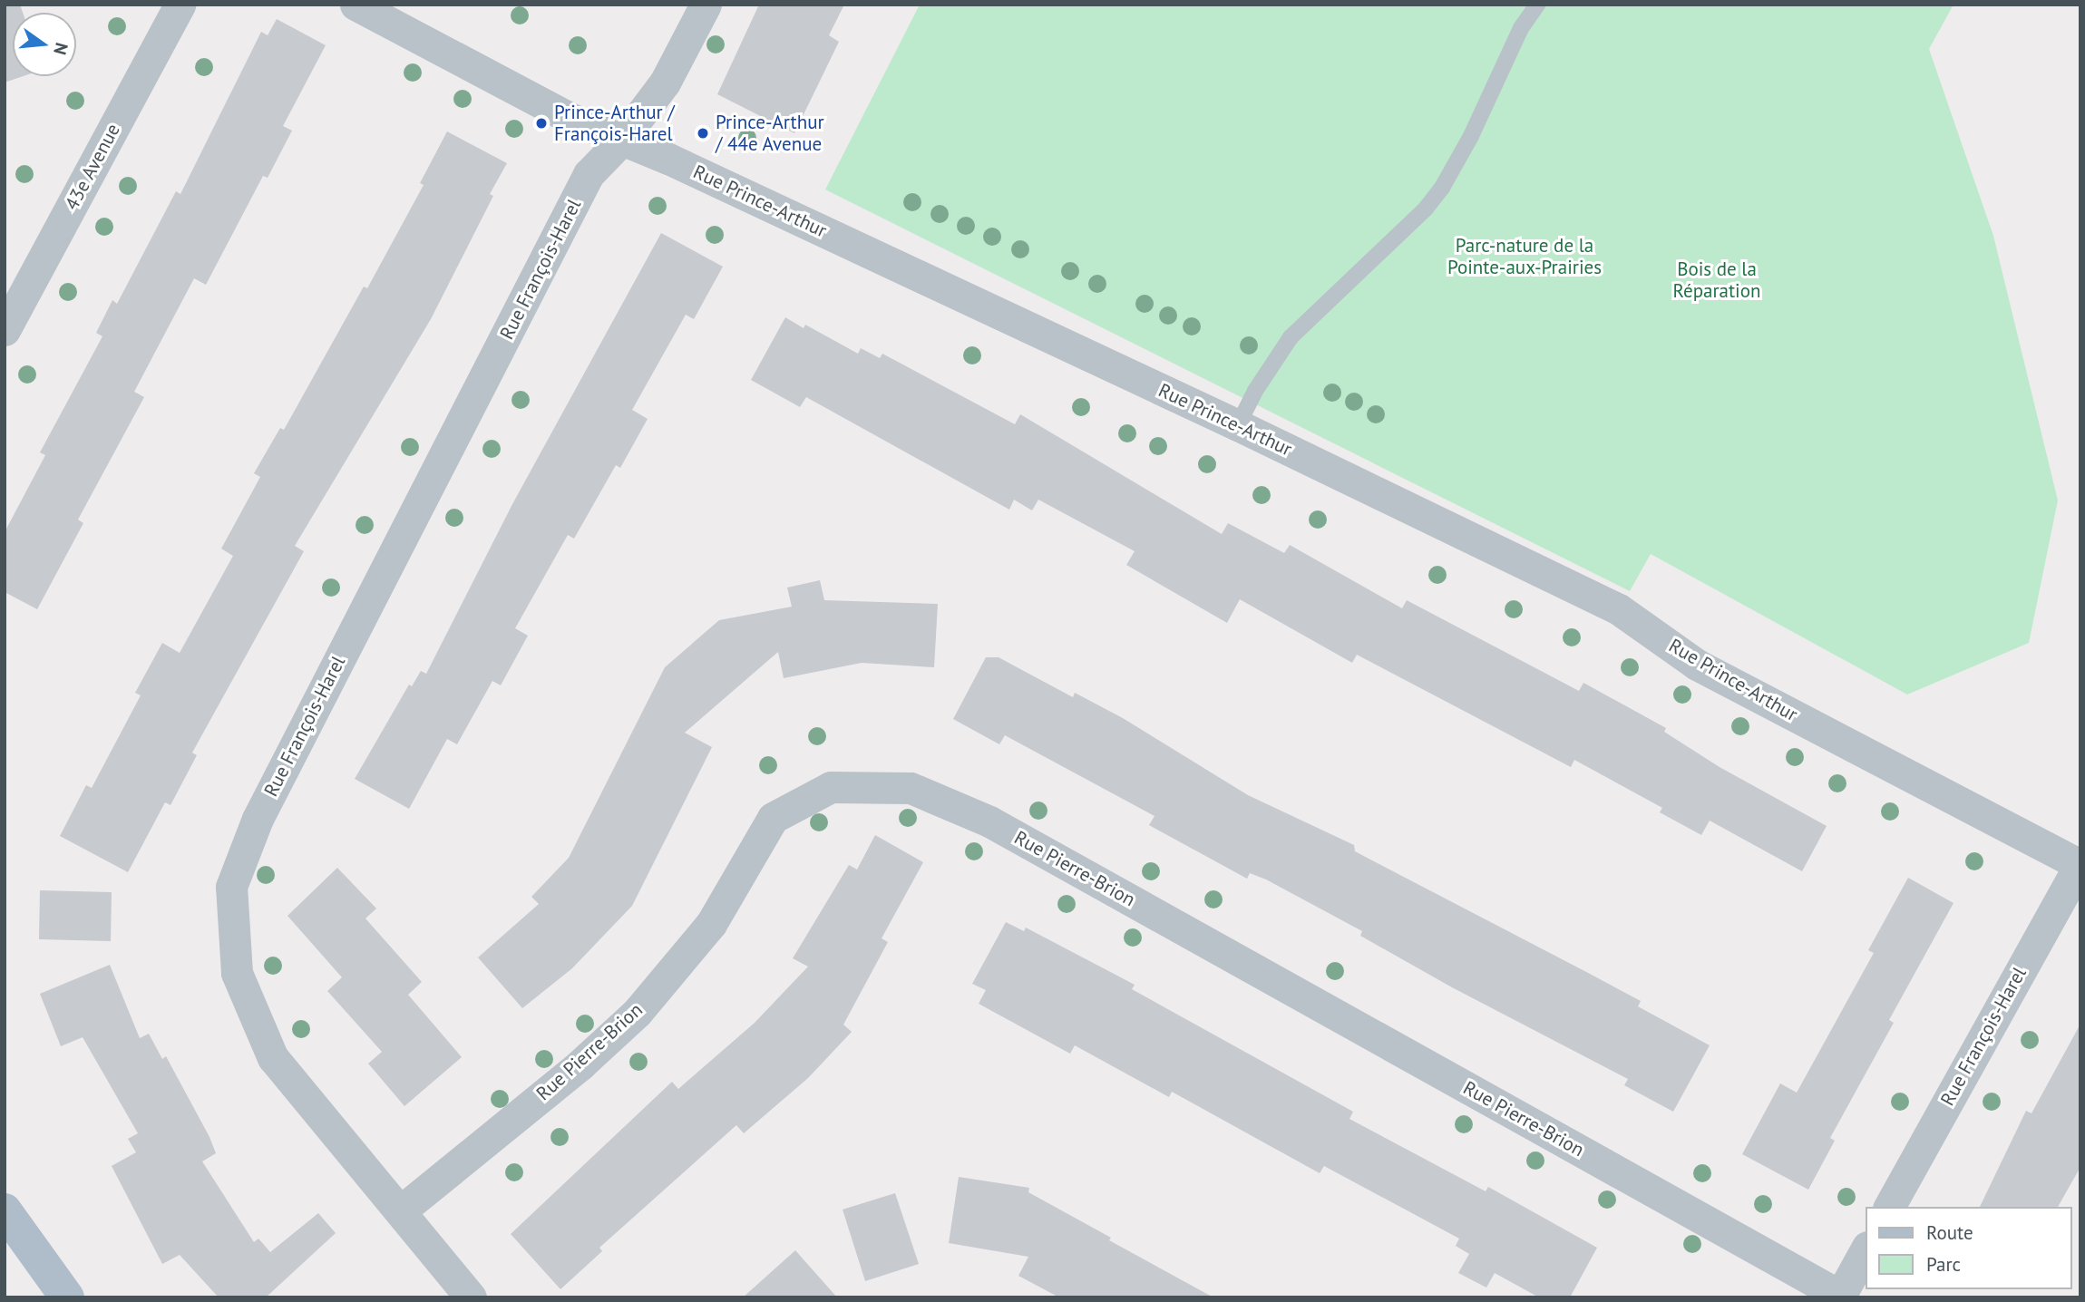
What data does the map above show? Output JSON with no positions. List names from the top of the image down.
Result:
{
  "streets": {
    "street": [
      "43e Avenue",
      "Rue Prince-Arthur",
      "Rue François-Harel",
      "Rue Pierre-Brion"
    ]
  },
  "crossings": [
    ["Rue Prince-Arthur", "Rue François-Harel"],
    ["Rue François-Harel", "Rue Pierre-Brion"]
  ],
  "parks": ["Parc-nature de la Pointe-aux-Prairies", "Bois de la Réparation"],
  "places": ["Prince-Arthur / François-Harel", "Prince-Arthur / 44e Avenue"],
  "legend": ["Route", "Parc"],
  "north": "right"
}
